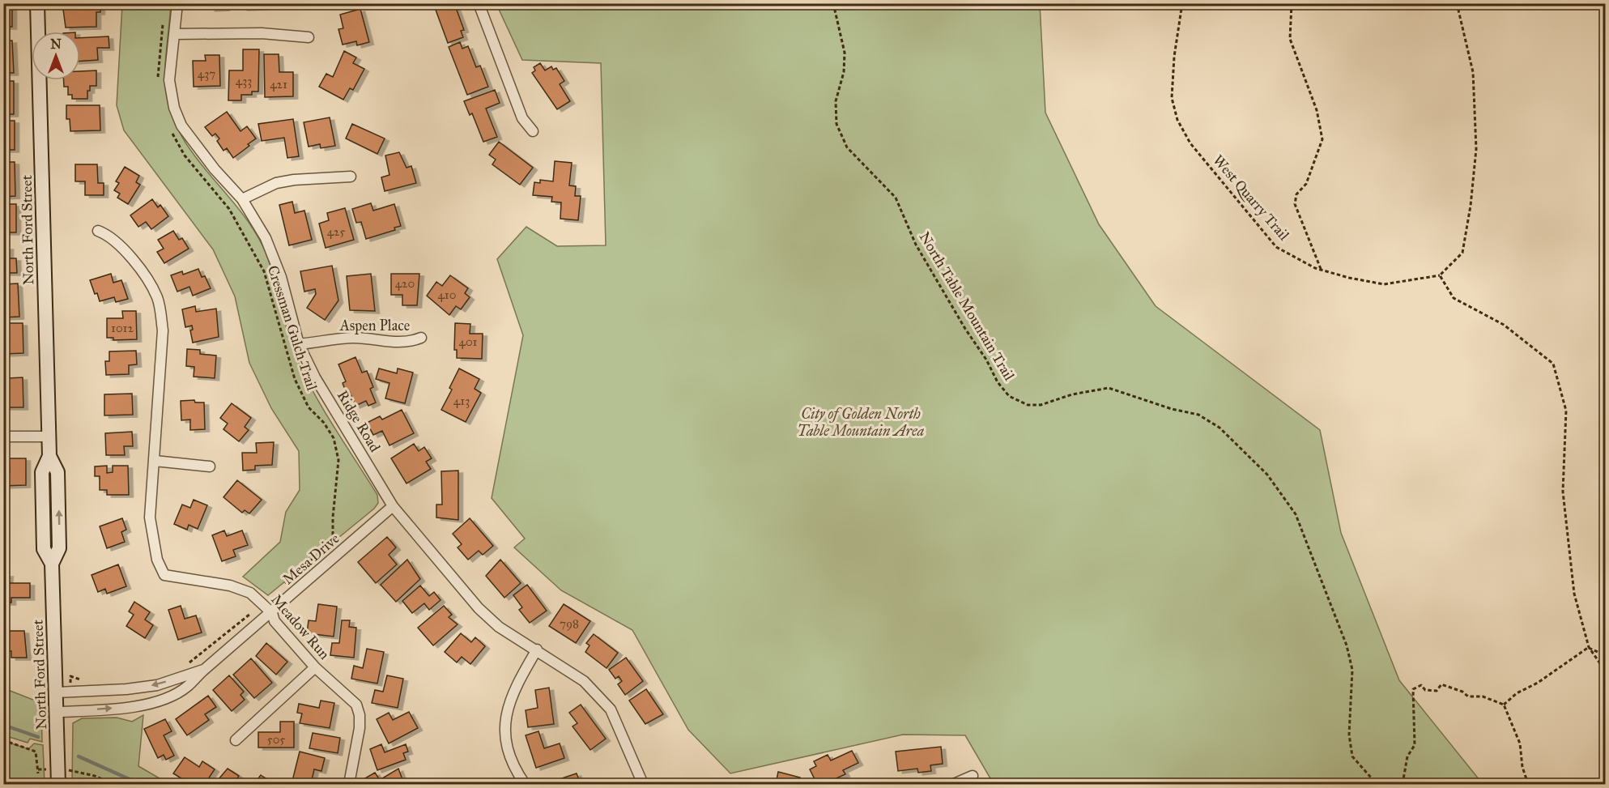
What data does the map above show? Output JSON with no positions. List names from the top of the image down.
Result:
{
  "streets": {
    "street": [
      "North Ford Street",
      "Aspen Place",
      "Ridge Road",
      "Mesa Drive",
      "Meadow Run"
    ],
    "path": ["West Quarry Trail", "North Table Mountain Trail", "Cressman Gulch Trail"]
  },
  "crossings": [
    ["North Ford Street", "Mesa Drive"],
    ["Aspen Place", "Ridge Road"],
    ["Ridge Road", "Mesa Drive"],
    ["Mesa Drive", "Meadow Run"]
  ],
  "parks": ["City of Golden North Table Mountain Area"],
  "house_numbers": [
    "437",
    "433",
    "421",
    "425",
    "420",
    "410",
    "1012",
    "401",
    "413",
    "798",
    "505"
  ],
  "north": "top"
}
